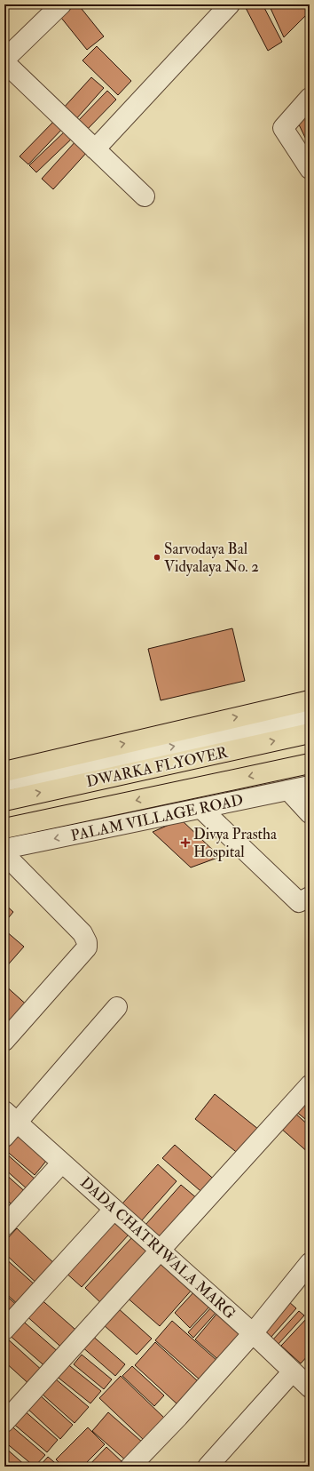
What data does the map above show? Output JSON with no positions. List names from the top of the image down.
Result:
{
  "streets": {
    "main road": ["DWARKA FLYOVER"],
    "street": ["PALAM VILLAGE ROAD", "DADA CHATRIWALA MARG"]
  },
  "places": {
    "other": ["Sarvodaya Bal Vidyalaya No. 2"],
    "health": ["Divya Prastha Hospital"]
  }
}
